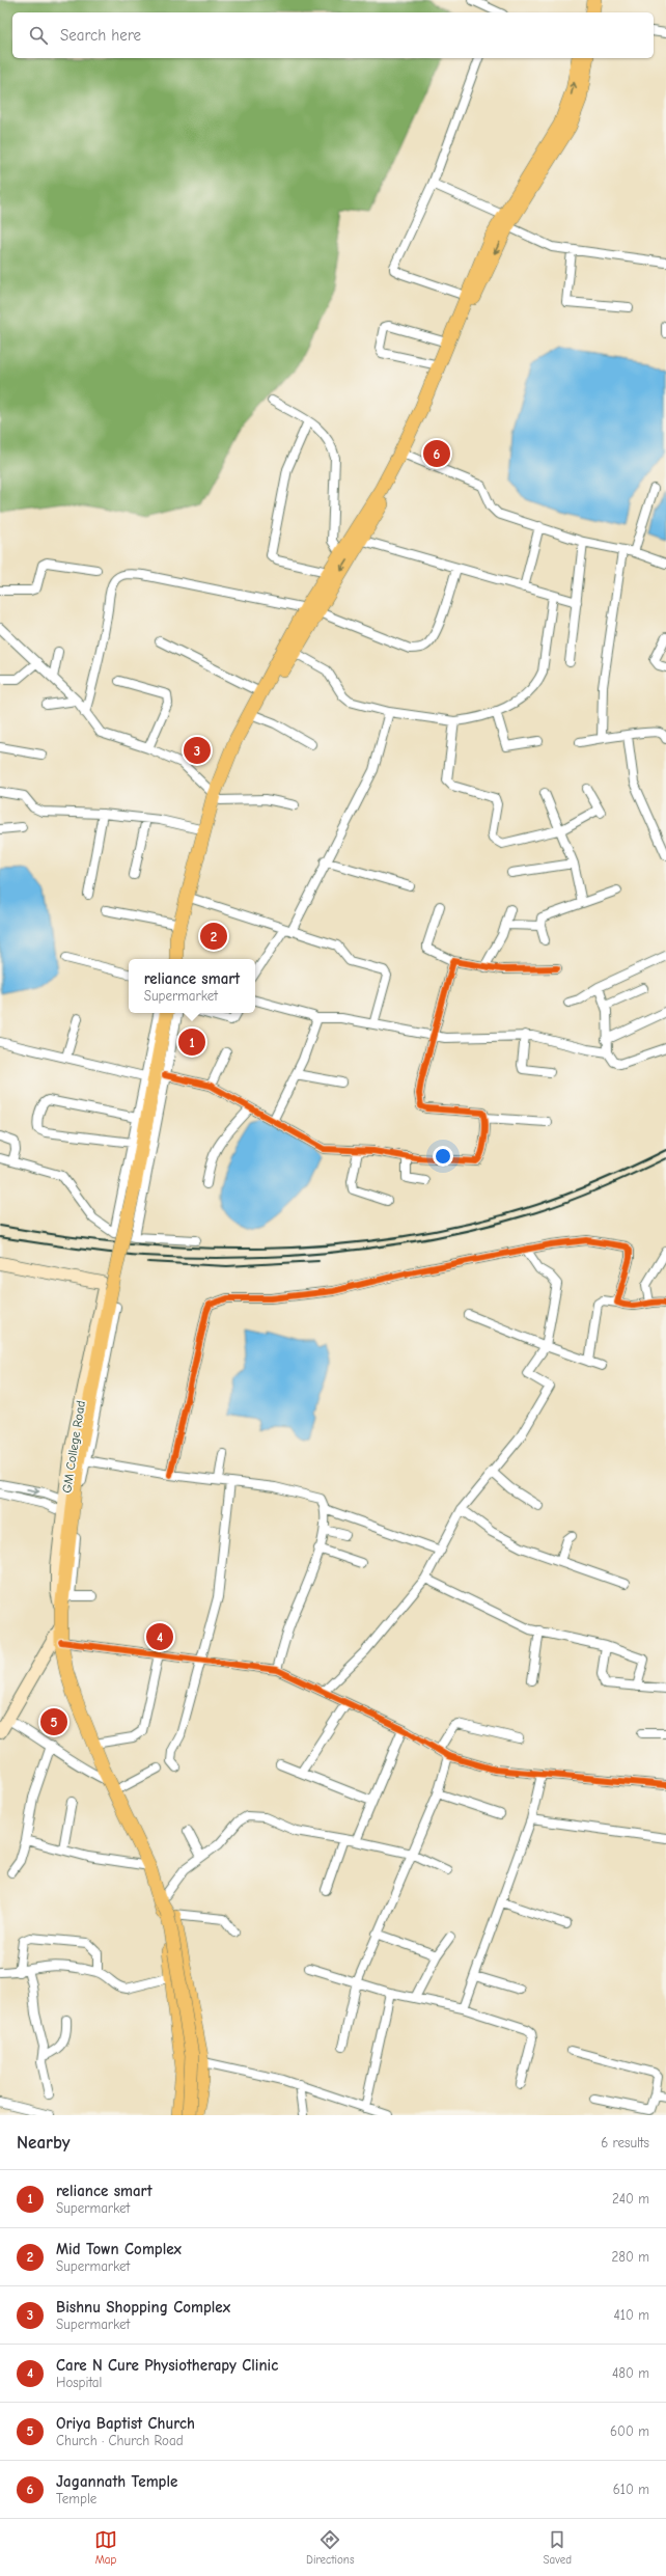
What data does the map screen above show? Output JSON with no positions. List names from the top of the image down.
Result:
{
  "streets": {
    "street": ["GM College Road"]
  },
  "page": {
    "search": "Search here",
    "pins": [
      "6",
      "3",
      "2",
      "1",
      "4",
      "5"
    ],
    "popup": ["reliance smart", "Supermarket"],
    "heading": ["Nearby", "6 results"],
    "list": [
      {
        "mark": "1",
        "name": "reliance smart",
        "note": "Supermarket",
        "value": "240 m"
      },
      {
        "mark": "2",
        "name": "Mid Town Complex",
        "note": "Supermarket",
        "value": "280 m"
      },
      {
        "mark": "3",
        "name": "Bishnu Shopping Complex",
        "note": "Supermarket",
        "value": "410 m"
      },
      {
        "mark": "4",
        "name": "Care N Cure Physiotherapy Clinic",
        "note": "Hospital",
        "value": "480 m"
      },
      {
        "mark": "5",
        "name": "Oriya Baptist Church",
        "note": "Church · Church Road",
        "value": "600 m"
      },
      {
        "mark": "6",
        "name": "Jagannath Temple",
        "note": "Temple",
        "value": "610 m"
      }
    ],
    "nav": ["Map", "Directions", "Saved"]
  }
}
